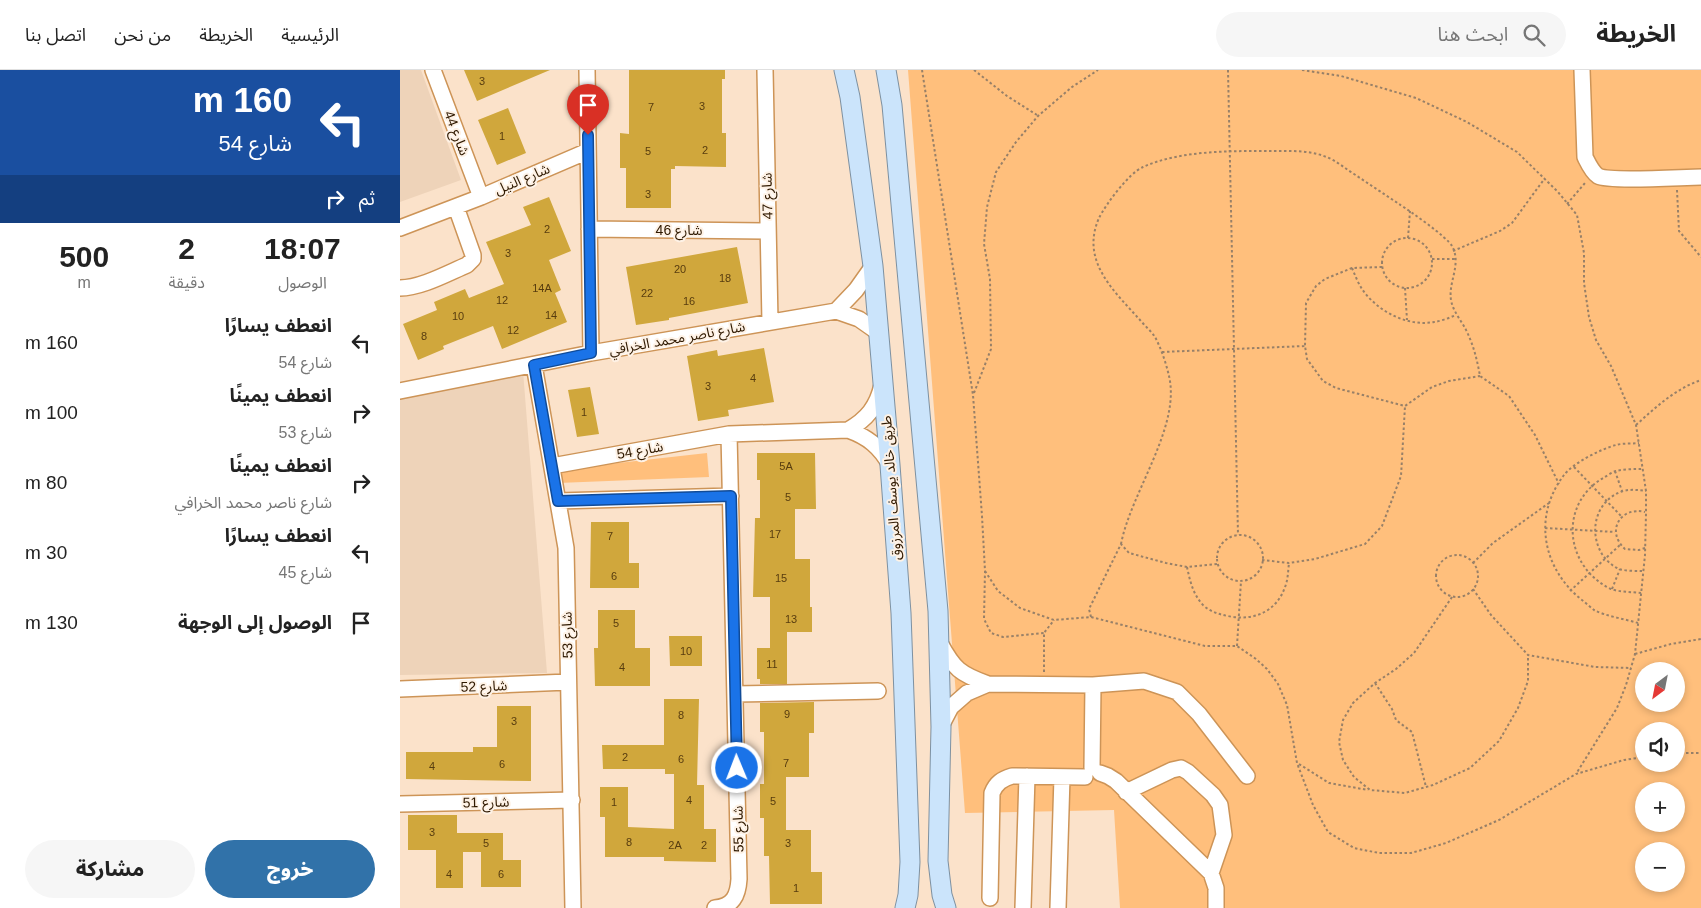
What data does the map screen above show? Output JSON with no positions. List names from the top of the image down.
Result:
{
  "streets": {
    "main road": ["طريق خالد يوسف المرزوق"],
    "street": [
      "شارع 44",
      "شارع النيل",
      "شارع 47",
      "شارع 46",
      "شارع ناصر محمد الخرافي",
      "شارع 54",
      "شارع 53",
      "شارع 52",
      "شارع 51",
      "شارع 55"
    ]
  },
  "crossings": [
    ["شارع 44", "شارع النيل"],
    ["شارع 47", "شارع 46"],
    ["شارع 47", "شارع ناصر محمد الخرافي"],
    ["شارع ناصر محمد الخرافي", "طريق خالد يوسف المرزوق"],
    ["شارع ناصر محمد الخرافي", "شارع 53"],
    ["شارع 54", "طريق خالد يوسف المرزوق"],
    ["شارع 54", "شارع 53"],
    ["شارع 53", "شارع 52"],
    ["شارع 53", "شارع 51"]
  ],
  "house_numbers": [
    "3",
    "3",
    "7",
    "1",
    "2",
    "5",
    "3",
    "2",
    "3",
    "20",
    "18",
    "14A",
    "22",
    "12",
    "16",
    "14",
    "10",
    "12",
    "8",
    "4",
    "3",
    "1",
    "5A",
    "5",
    "17",
    "7",
    "6",
    "15",
    "13",
    "5",
    "10",
    "11",
    "4",
    "9",
    "8",
    "3",
    "2",
    "6",
    "7",
    "6",
    "4",
    "4",
    "5",
    "1",
    "3",
    "8",
    "5",
    "3",
    "2A",
    "2",
    "4",
    "6",
    "1"
  ],
  "north": "bottom left",
  "page": {
    "header": "الخريطة",
    "search": "ابحث هنا",
    "nav": [
      "الرئيسية",
      "الخريطة",
      "من نحن",
      "اتصل بنا"
    ],
    "turn": ["160 m", "شارع 54"],
    "then": "ثم",
    "eta": [
      "18:07",
      "الوصول",
      "2",
      "دقيقة",
      "500",
      "m"
    ],
    "list": [
      {
        "name": "انعطف يسارًا",
        "note": "شارع 54",
        "value": "160 m"
      },
      {
        "name": "انعطف يمينًا",
        "note": "شارع 53",
        "value": "100 m"
      },
      {
        "name": "انعطف يمينًا",
        "note": "شارع ناصر محمد الخرافي",
        "value": "80 m"
      },
      {
        "name": "انعطف يسارًا",
        "note": "شارع 45",
        "value": "30 m"
      },
      {
        "name": "الوصول إلى الوجهة",
        "value": "130 m"
      }
    ],
    "map_buttons": ["+", "−"],
    "buttons": ["خروج", "مشاركة"]
  }
}
